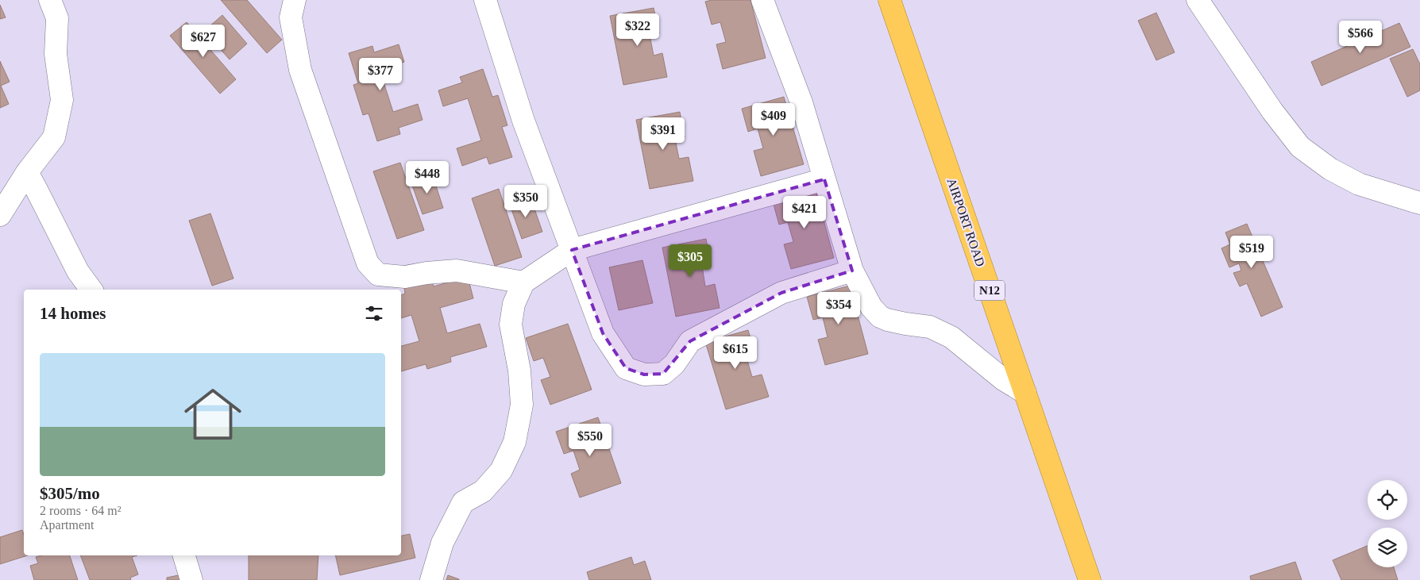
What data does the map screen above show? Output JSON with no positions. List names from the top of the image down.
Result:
{
  "streets": {
    "highway": ["AIRPORT ROAD", "N12"]
  },
  "page": {
    "price": [
      "$322",
      "$566",
      "$627",
      "$377",
      "$409",
      "$391",
      "$448",
      "$350",
      "$421",
      "$519",
      "$305",
      "$354",
      "$615",
      "$550"
    ],
    "heading": "14 homes",
    "list": [
      {
        "name": "$305/mo",
        "note": "2 rooms · 64 m² · Apartment"
      }
    ]
  }
}
